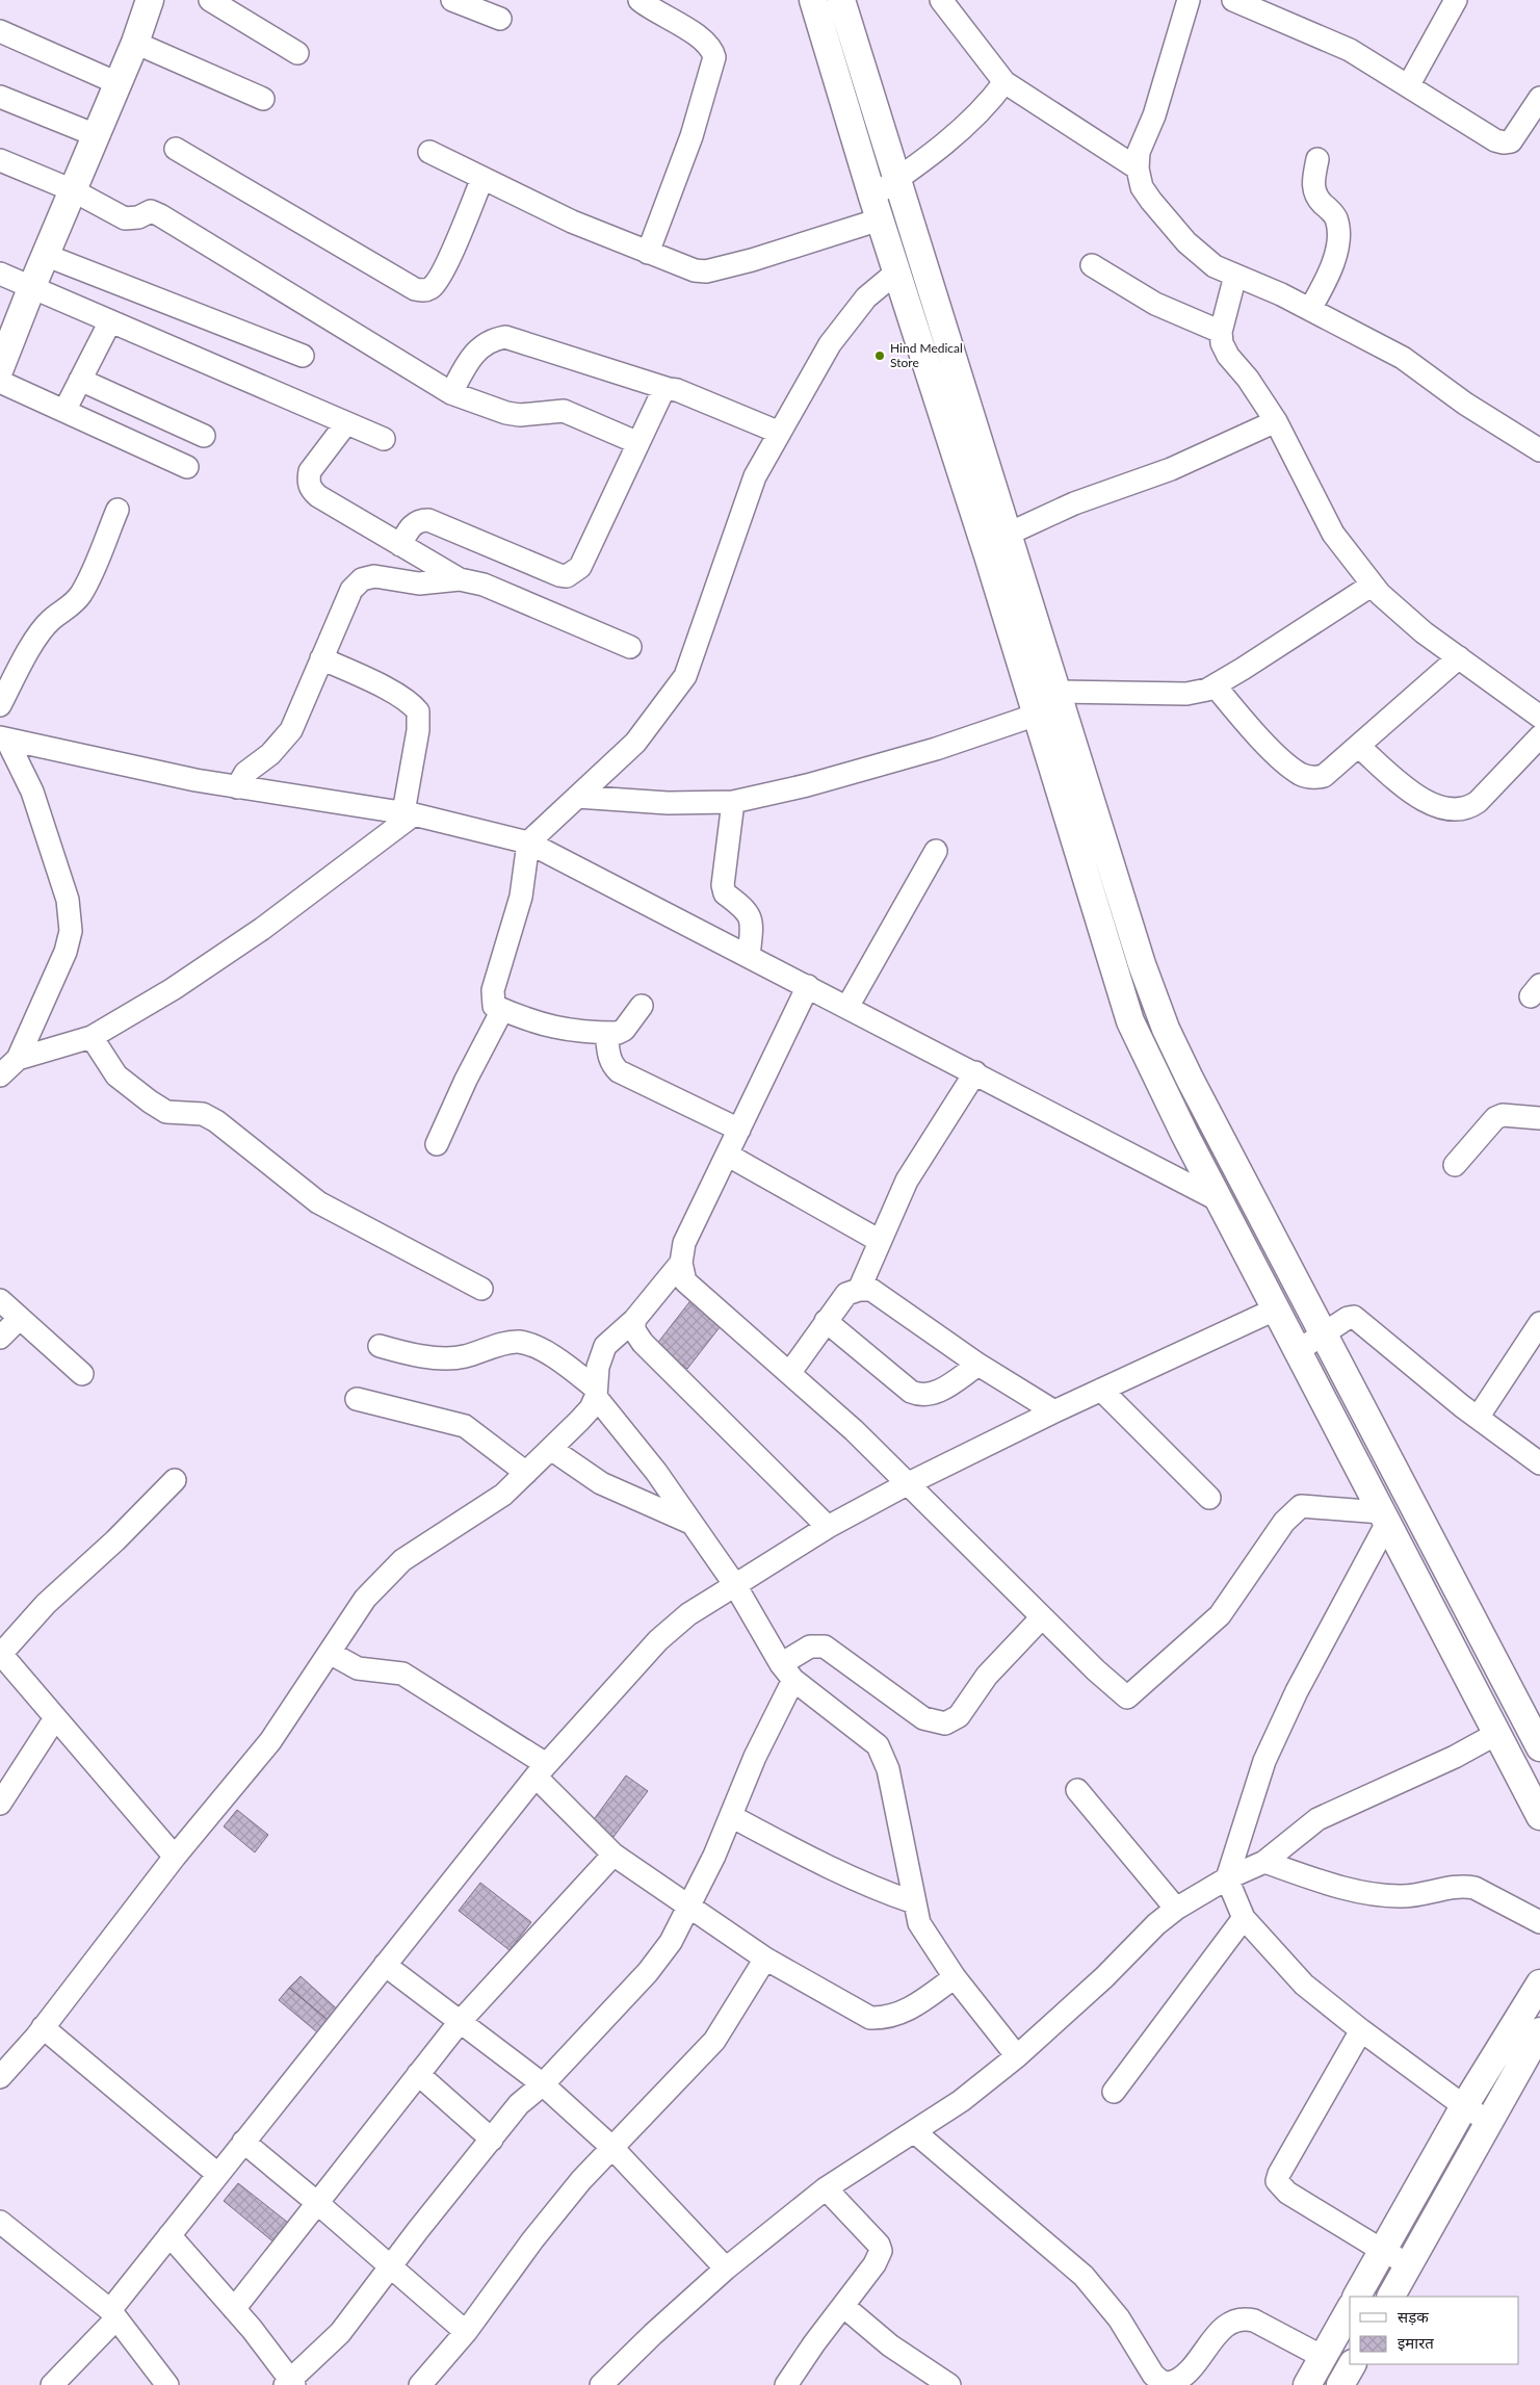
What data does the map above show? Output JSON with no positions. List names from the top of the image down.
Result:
{
  "places": ["Hind Medical Store"],
  "legend": ["सड़क", "इमारत"]
}
